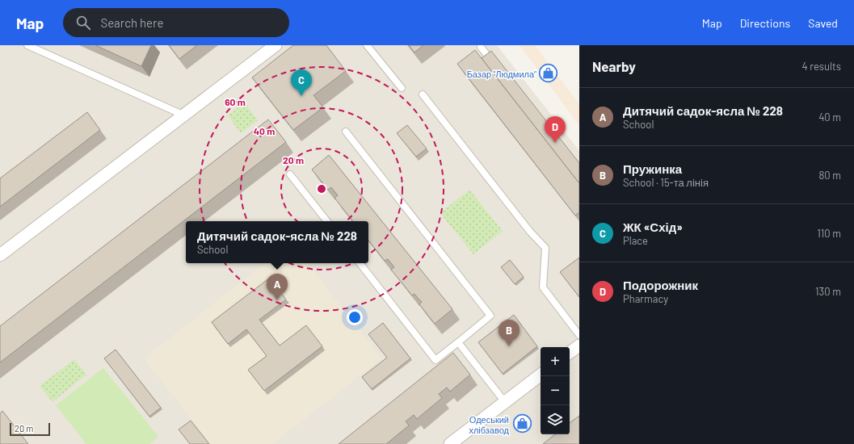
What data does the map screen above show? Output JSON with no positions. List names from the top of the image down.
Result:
{
  "places": {
    "shop": ["Базар \"Людмила\"", "Одеський хлібзавод"]
  },
  "scale_bar": "20 m",
  "page": {
    "header": "Map",
    "search": "Search here",
    "nav": ["Map", "Directions", "Saved"],
    "heading": ["Nearby", "4 results"],
    "pins": [
      "C",
      "D",
      "A",
      "B"
    ],
    "list": [
      {
        "mark": "A",
        "name": "Дитячий садок-ясла № 228",
        "note": "School",
        "value": "40 m"
      },
      {
        "mark": "B",
        "name": "Пружинка",
        "note": "School · 15-та лінія",
        "value": "80 m"
      },
      {
        "mark": "C",
        "name": "ЖК «Схід»",
        "note": "Place",
        "value": "110 m"
      },
      {
        "mark": "D",
        "name": "Подорожник",
        "note": "Pharmacy",
        "value": "130 m"
      }
    ],
    "popup": ["Дитячий садок-ясла № 228", "School"],
    "map_buttons": ["+", "−"],
    "scale": "20 m"
  },
  "rings": ["60 m", "40 m", "20 m"]
}
